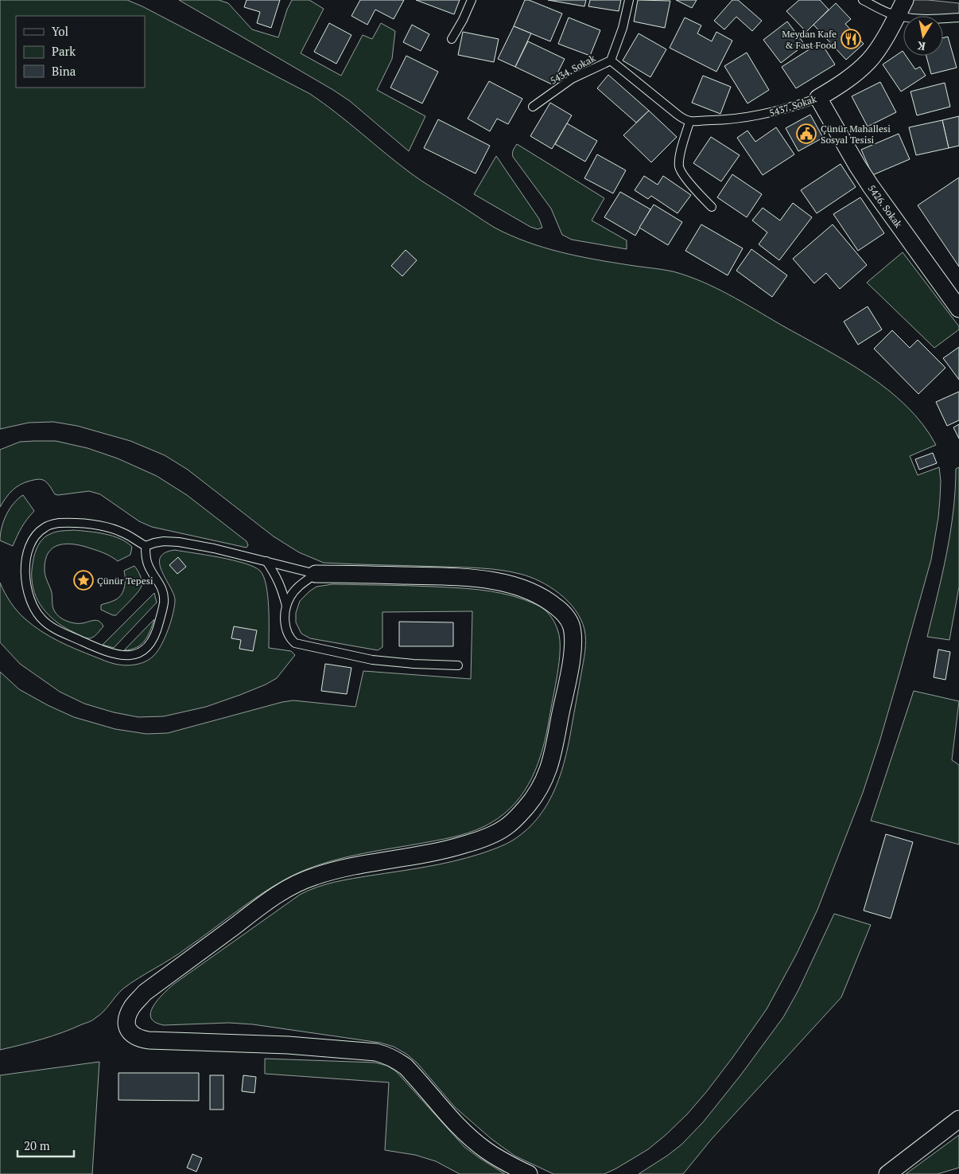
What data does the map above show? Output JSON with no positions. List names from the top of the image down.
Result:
{
  "streets": {
    "street": ["5437. Sokak", "5426. Sokak"],
    "lane": ["5434. Sokak"]
  },
  "crossings": [
    ["5437. Sokak", "5426. Sokak"]
  ],
  "places": {
    "restaurant": ["Meydan Kafe & Fast Food"],
    "public building": ["Çünür Mahallesi Sosyal Tesisi"],
    "place": ["Çünür Tepesi"]
  },
  "legend": ["Yol", "Park", "Bina"],
  "scale_bar": "20 m",
  "north": "bottom"
}
